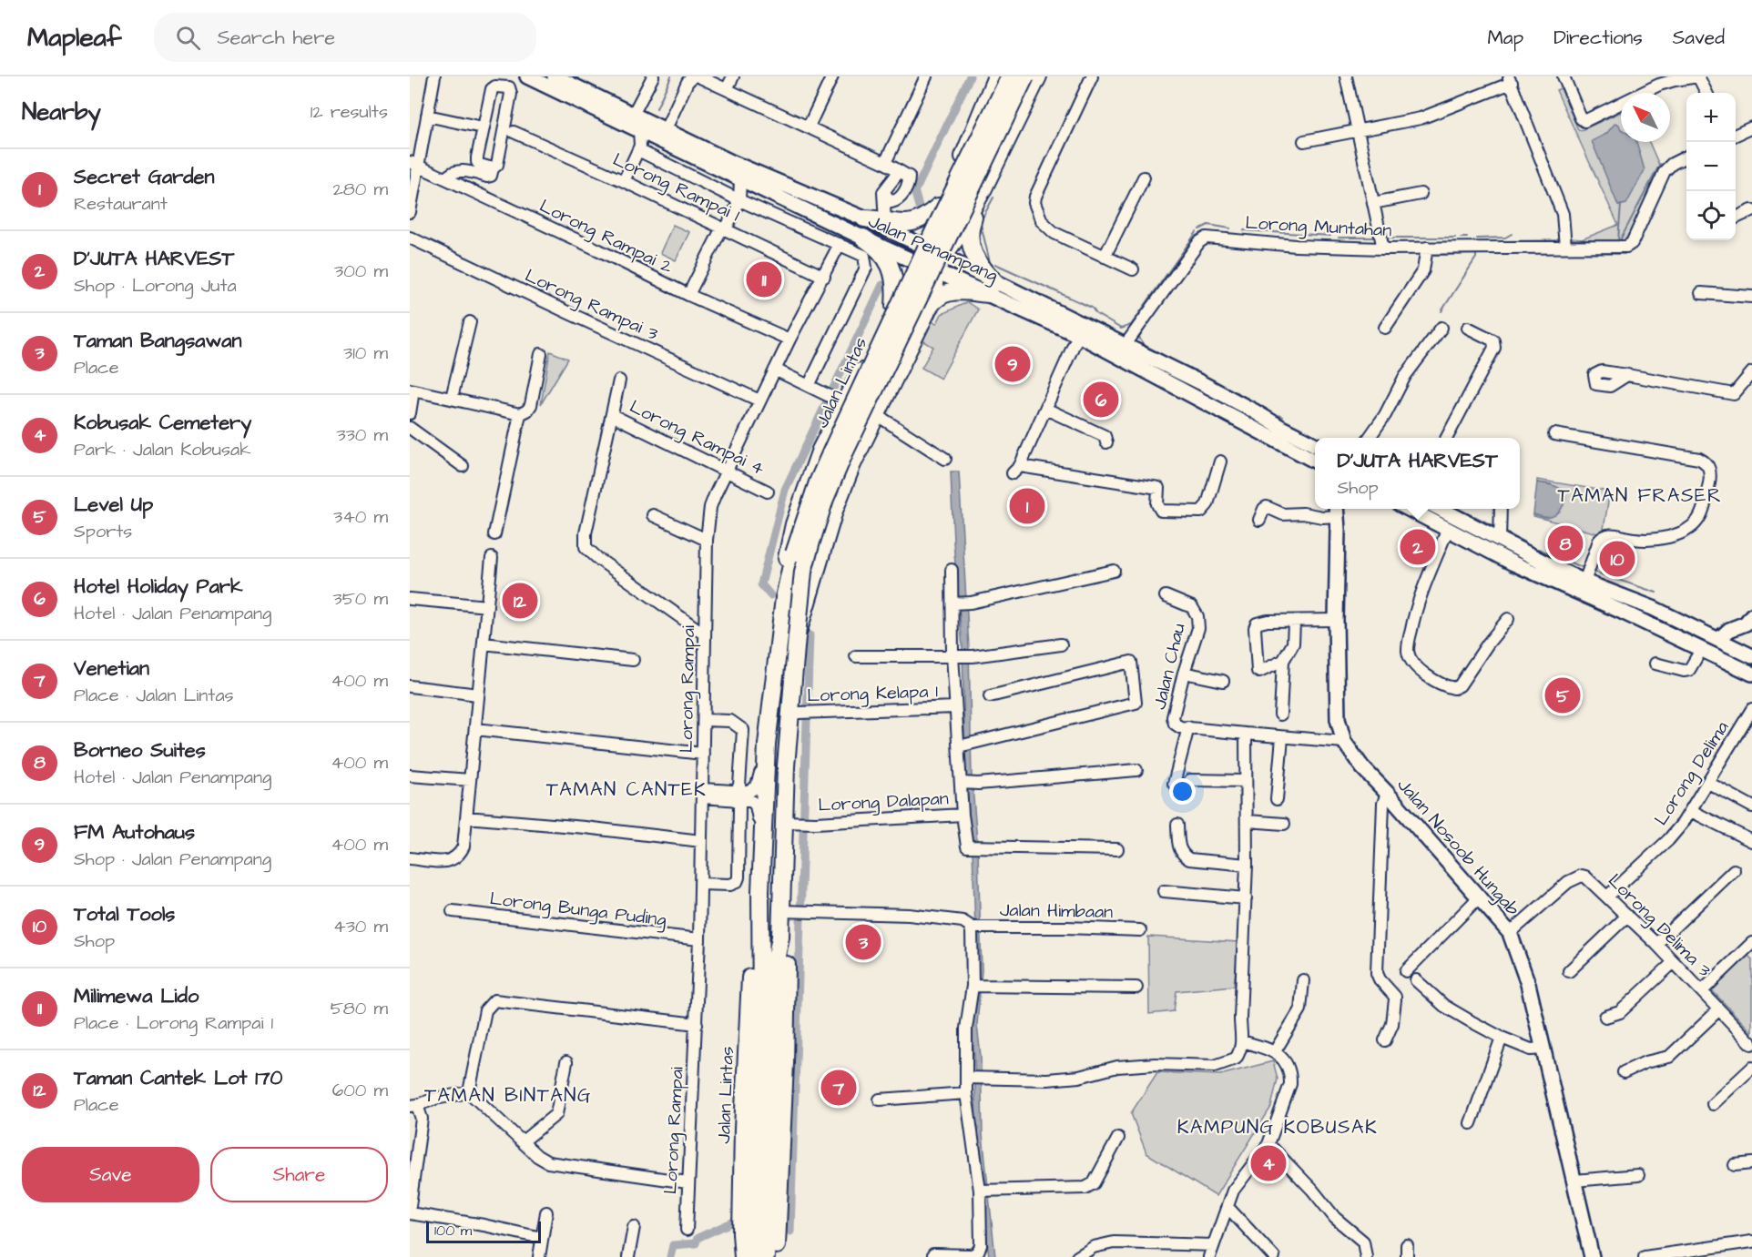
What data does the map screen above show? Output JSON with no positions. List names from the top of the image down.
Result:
{
  "streets": {
    "highway": ["Jalan Lintas"],
    "main road": ["Jalan Penampang", "Jalan Nosoob Hungab"],
    "street": [
      "Lorong Rampai 1",
      "Lorong Muntahan",
      "Lorong Rampai 2",
      "Lorong Rampai 3",
      "Lorong Rampai 4",
      "Jalan Chau",
      "Lorong Rampai",
      "Lorong Kelapa 1",
      "Lorong Delima",
      "Lorong Dalapan",
      "Lorong Bunga Puding",
      "Jalan Himbaan",
      "Lorong Delima 3"
    ]
  },
  "crossings": [
    ["Lorong Rampai 1", "Lorong Rampai"],
    ["Lorong Muntahan", "Jalan Penampang"],
    ["Lorong Rampai 2", "Lorong Rampai"],
    ["Jalan Penampang", "Jalan Lintas"],
    ["Lorong Rampai 3", "Lorong Rampai"],
    ["Jalan Lintas", "Lorong Kelapa 1"],
    ["Jalan Lintas", "Lorong Dalapan"],
    ["Lorong Rampai 4", "Lorong Rampai"],
    ["Jalan Chau", "Jalan Nosoob Hungab"],
    ["Lorong Rampai", "Lorong Bunga Puding"],
    ["Lorong Delima", "Lorong Delima 3"],
    ["Jalan Nosoob Hungab", "Lorong Delima 3"]
  ],
  "districts": [
    "TAMAN FRASER",
    "TAMAN CANTEK",
    "TAMAN BINTANG",
    "KAMPUNG KOBUSAK"
  ],
  "scale_bar": "100 m",
  "north": "top left",
  "page": {
    "header": "Mapleaf",
    "search": "Search here",
    "nav": ["Map", "Directions", "Saved"],
    "heading": ["Nearby", "12 results"],
    "map_buttons": ["+", "−"],
    "list": [
      {
        "mark": "1",
        "name": "Secret Garden",
        "note": "Restaurant",
        "value": "280 m"
      },
      {
        "mark": "2",
        "name": "D'JUTA HARVEST",
        "note": "Shop · Lorong Juta",
        "value": "300 m"
      },
      {
        "mark": "3",
        "name": "Taman Bangsawan",
        "note": "Place",
        "value": "310 m"
      },
      {
        "mark": "4",
        "name": "Kobusak Cemetery",
        "note": "Park · Jalan Kobusak",
        "value": "330 m"
      },
      {
        "mark": "5",
        "name": "Level Up",
        "note": "Sports",
        "value": "340 m"
      },
      {
        "mark": "6",
        "name": "Hotel Holiday Park",
        "note": "Hotel · Jalan Penampang",
        "value": "350 m"
      },
      {
        "mark": "7",
        "name": "Venetian",
        "note": "Place · Jalan Lintas",
        "value": "400 m"
      },
      {
        "mark": "8",
        "name": "Borneo Suites",
        "note": "Hotel · Jalan Penampang",
        "value": "400 m"
      },
      {
        "mark": "9",
        "name": "FM Autohaus",
        "note": "Shop · Jalan Penampang",
        "value": "400 m"
      },
      {
        "mark": "10",
        "name": "Total Tools",
        "note": "Shop",
        "value": "430 m"
      },
      {
        "mark": "11",
        "name": "Milimewa Lido",
        "note": "Place · Lorong Rampai 1",
        "value": "580 m"
      },
      {
        "mark": "12",
        "name": "Taman Cantek Lot 170",
        "note": "Place",
        "value": "600 m"
      }
    ],
    "pins": [
      "11",
      "9",
      "6",
      "1",
      "8",
      "2",
      "10",
      "12",
      "5",
      "3",
      "7",
      "4"
    ],
    "popup": ["D'JUTA HARVEST", "Shop"],
    "buttons": ["Save", "Share"],
    "scale": "100 m"
  }
}
